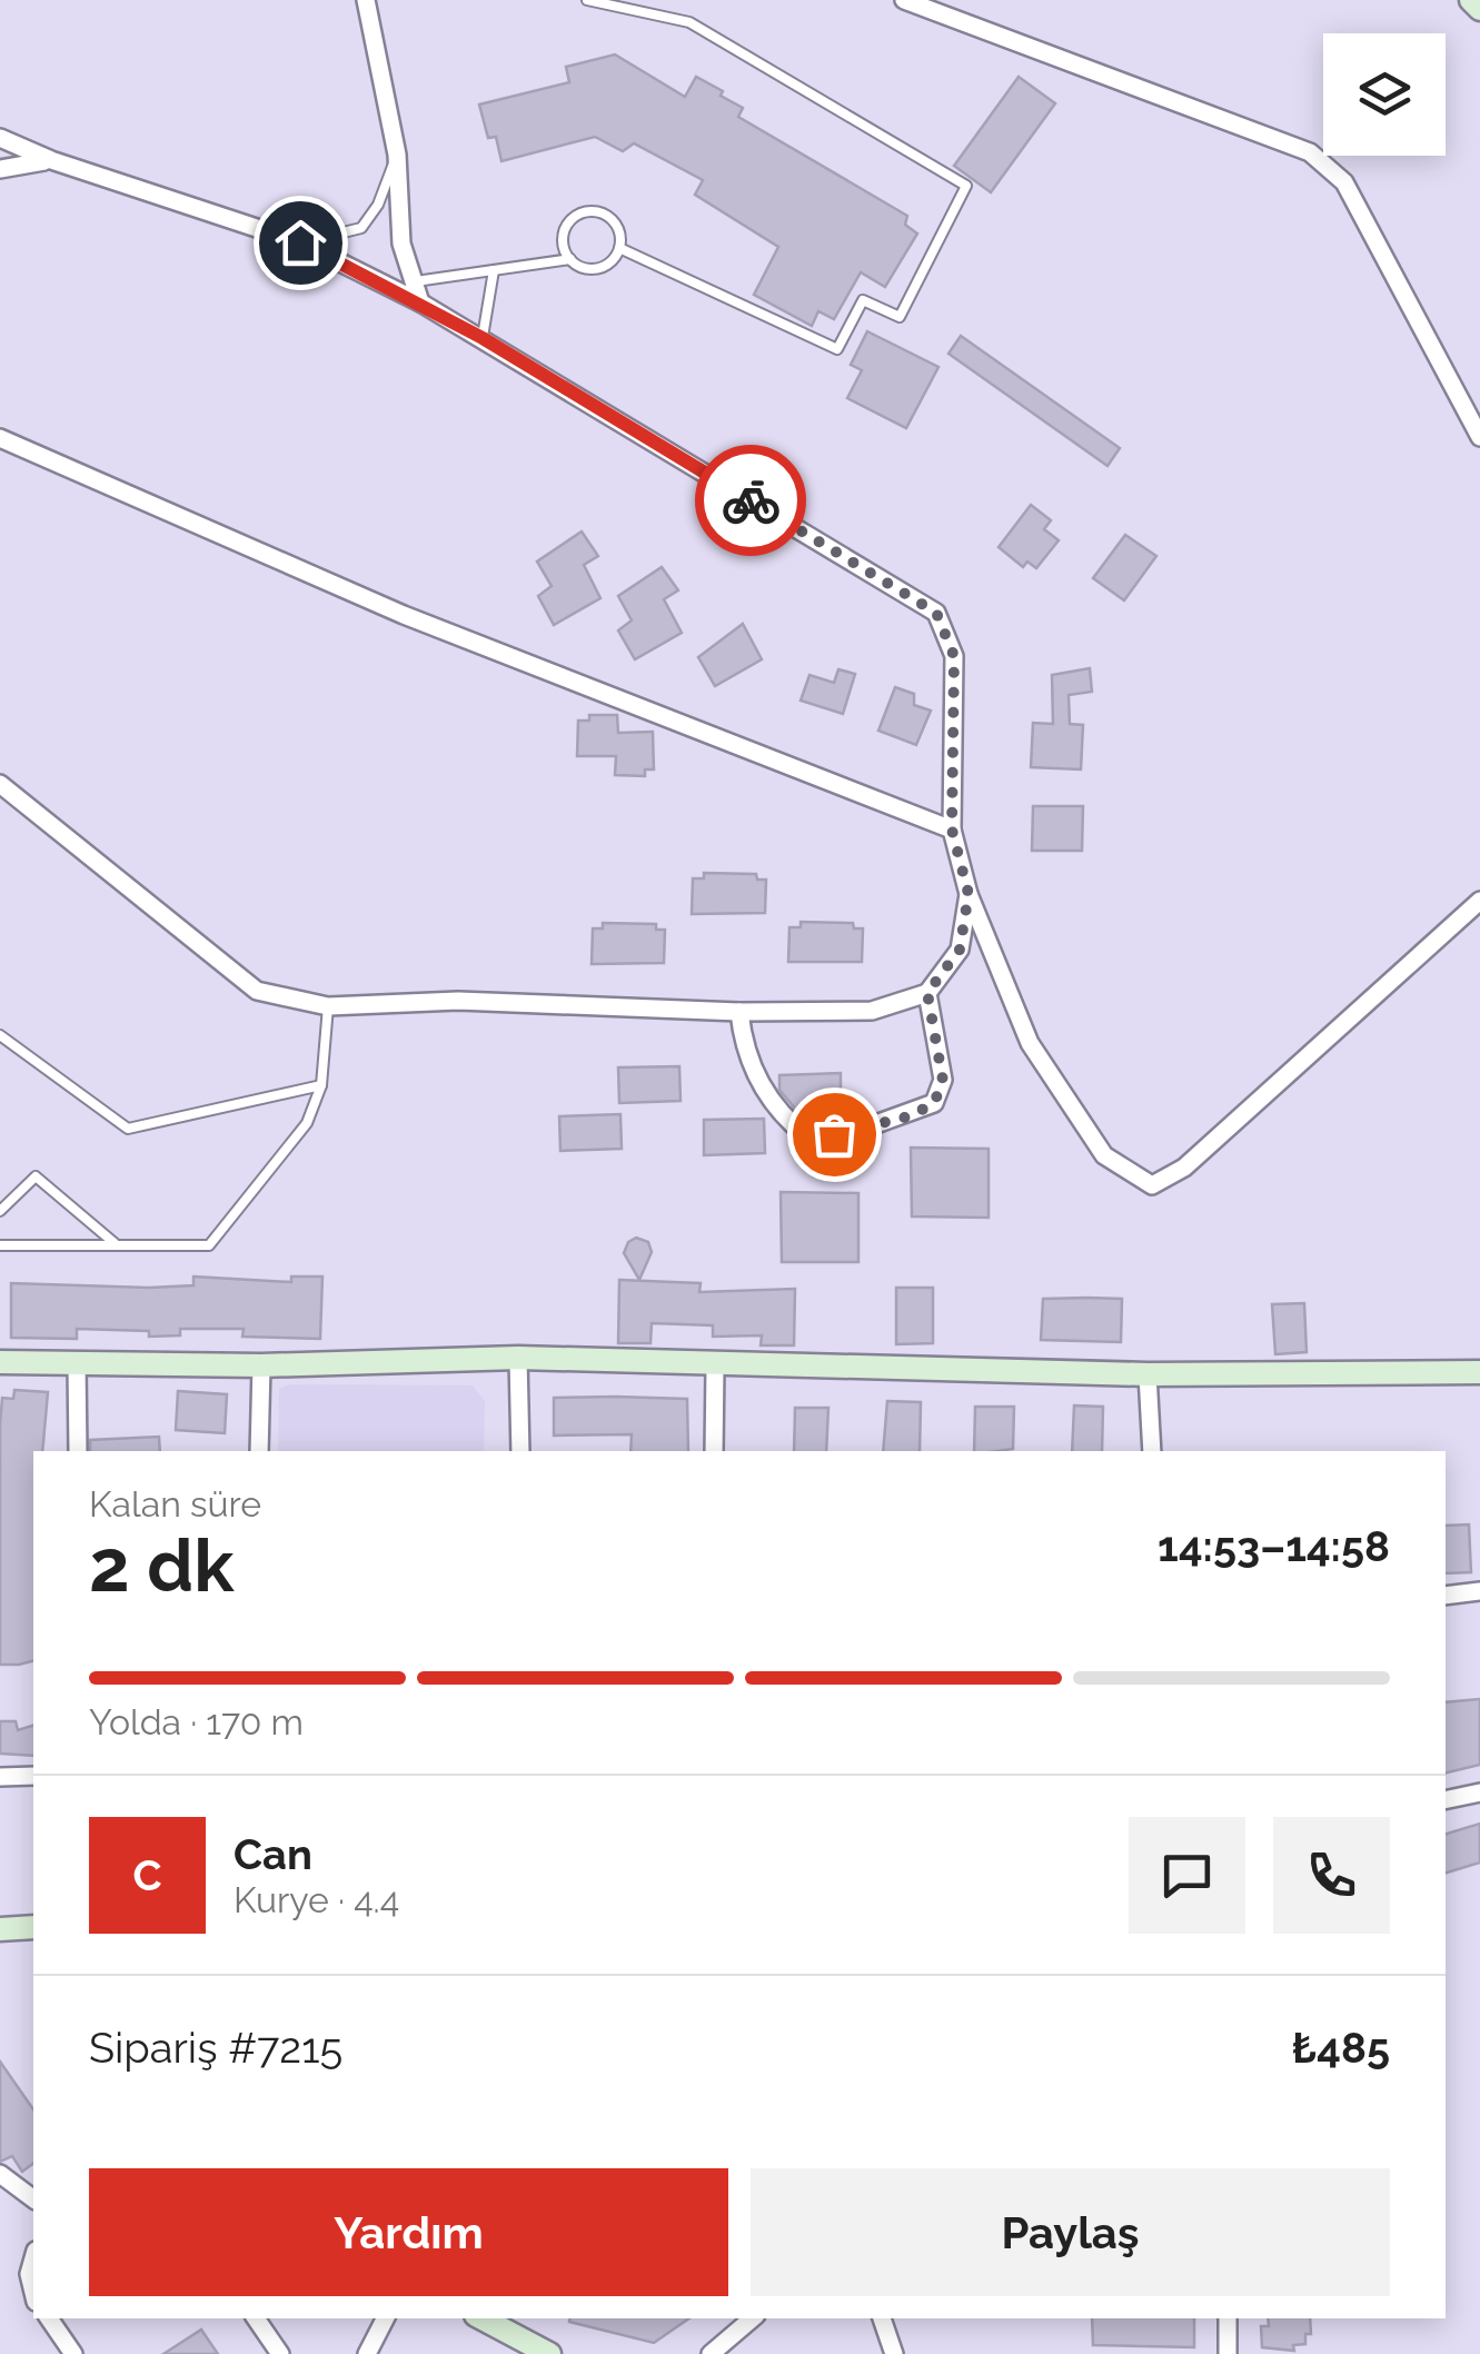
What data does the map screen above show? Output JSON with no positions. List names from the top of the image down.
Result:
{
  "page": {
    "heading": ["2 dk", "Kalan süre", "14:53–14:58"],
    "panel": [
      "Can",
      "Kurye · 4.4",
      "Sipariş #7215",
      "₺485"
    ],
    "bar": "Yolda · 170 m",
    "round": "C",
    "buttons": ["Yardım", "Paylaş"]
  }
}
